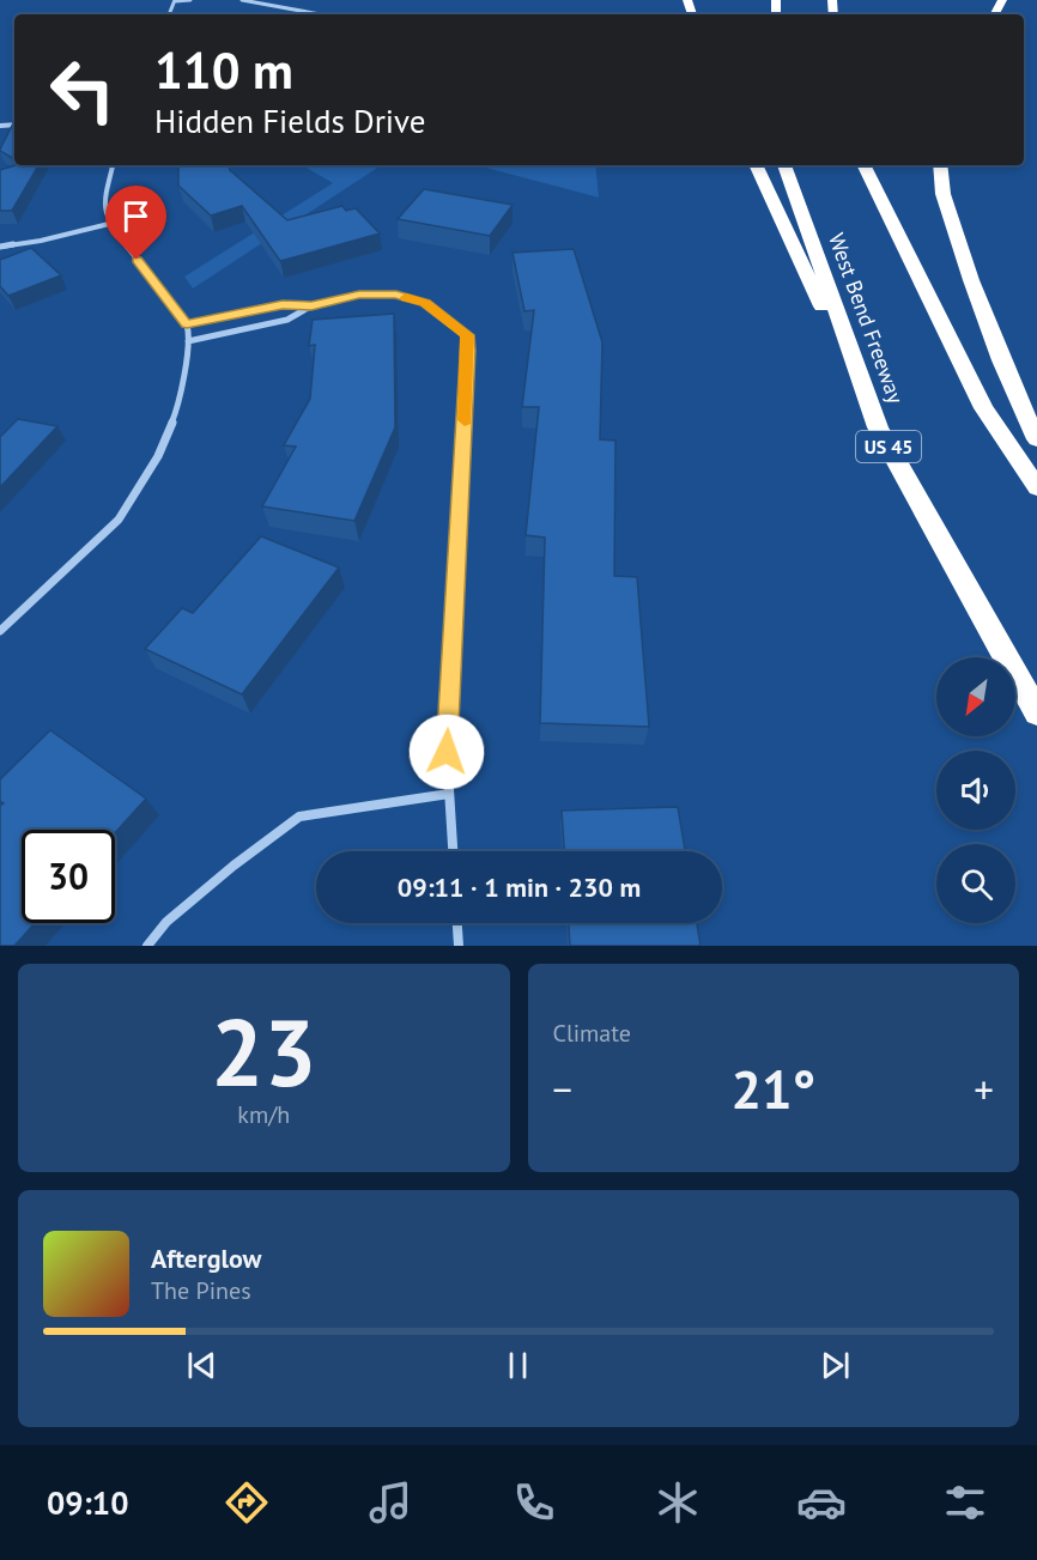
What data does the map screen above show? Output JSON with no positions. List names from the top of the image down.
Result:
{
  "streets": {
    "highway": ["West Bend Freeway", "US 45"]
  },
  "north": "bottom left",
  "page": {
    "turn": ["110 m", "Hidden Fields Drive"],
    "limit": "30",
    "trip": "09:11 · 1 min · 230 m",
    "tile": [
      ["23", "km/h"],
      "Climate"
    ],
    "heat": ["−", "21°", "+"],
    "song": ["Afterglow", "The Pines"],
    "tabs": "09:10"
  }
}
